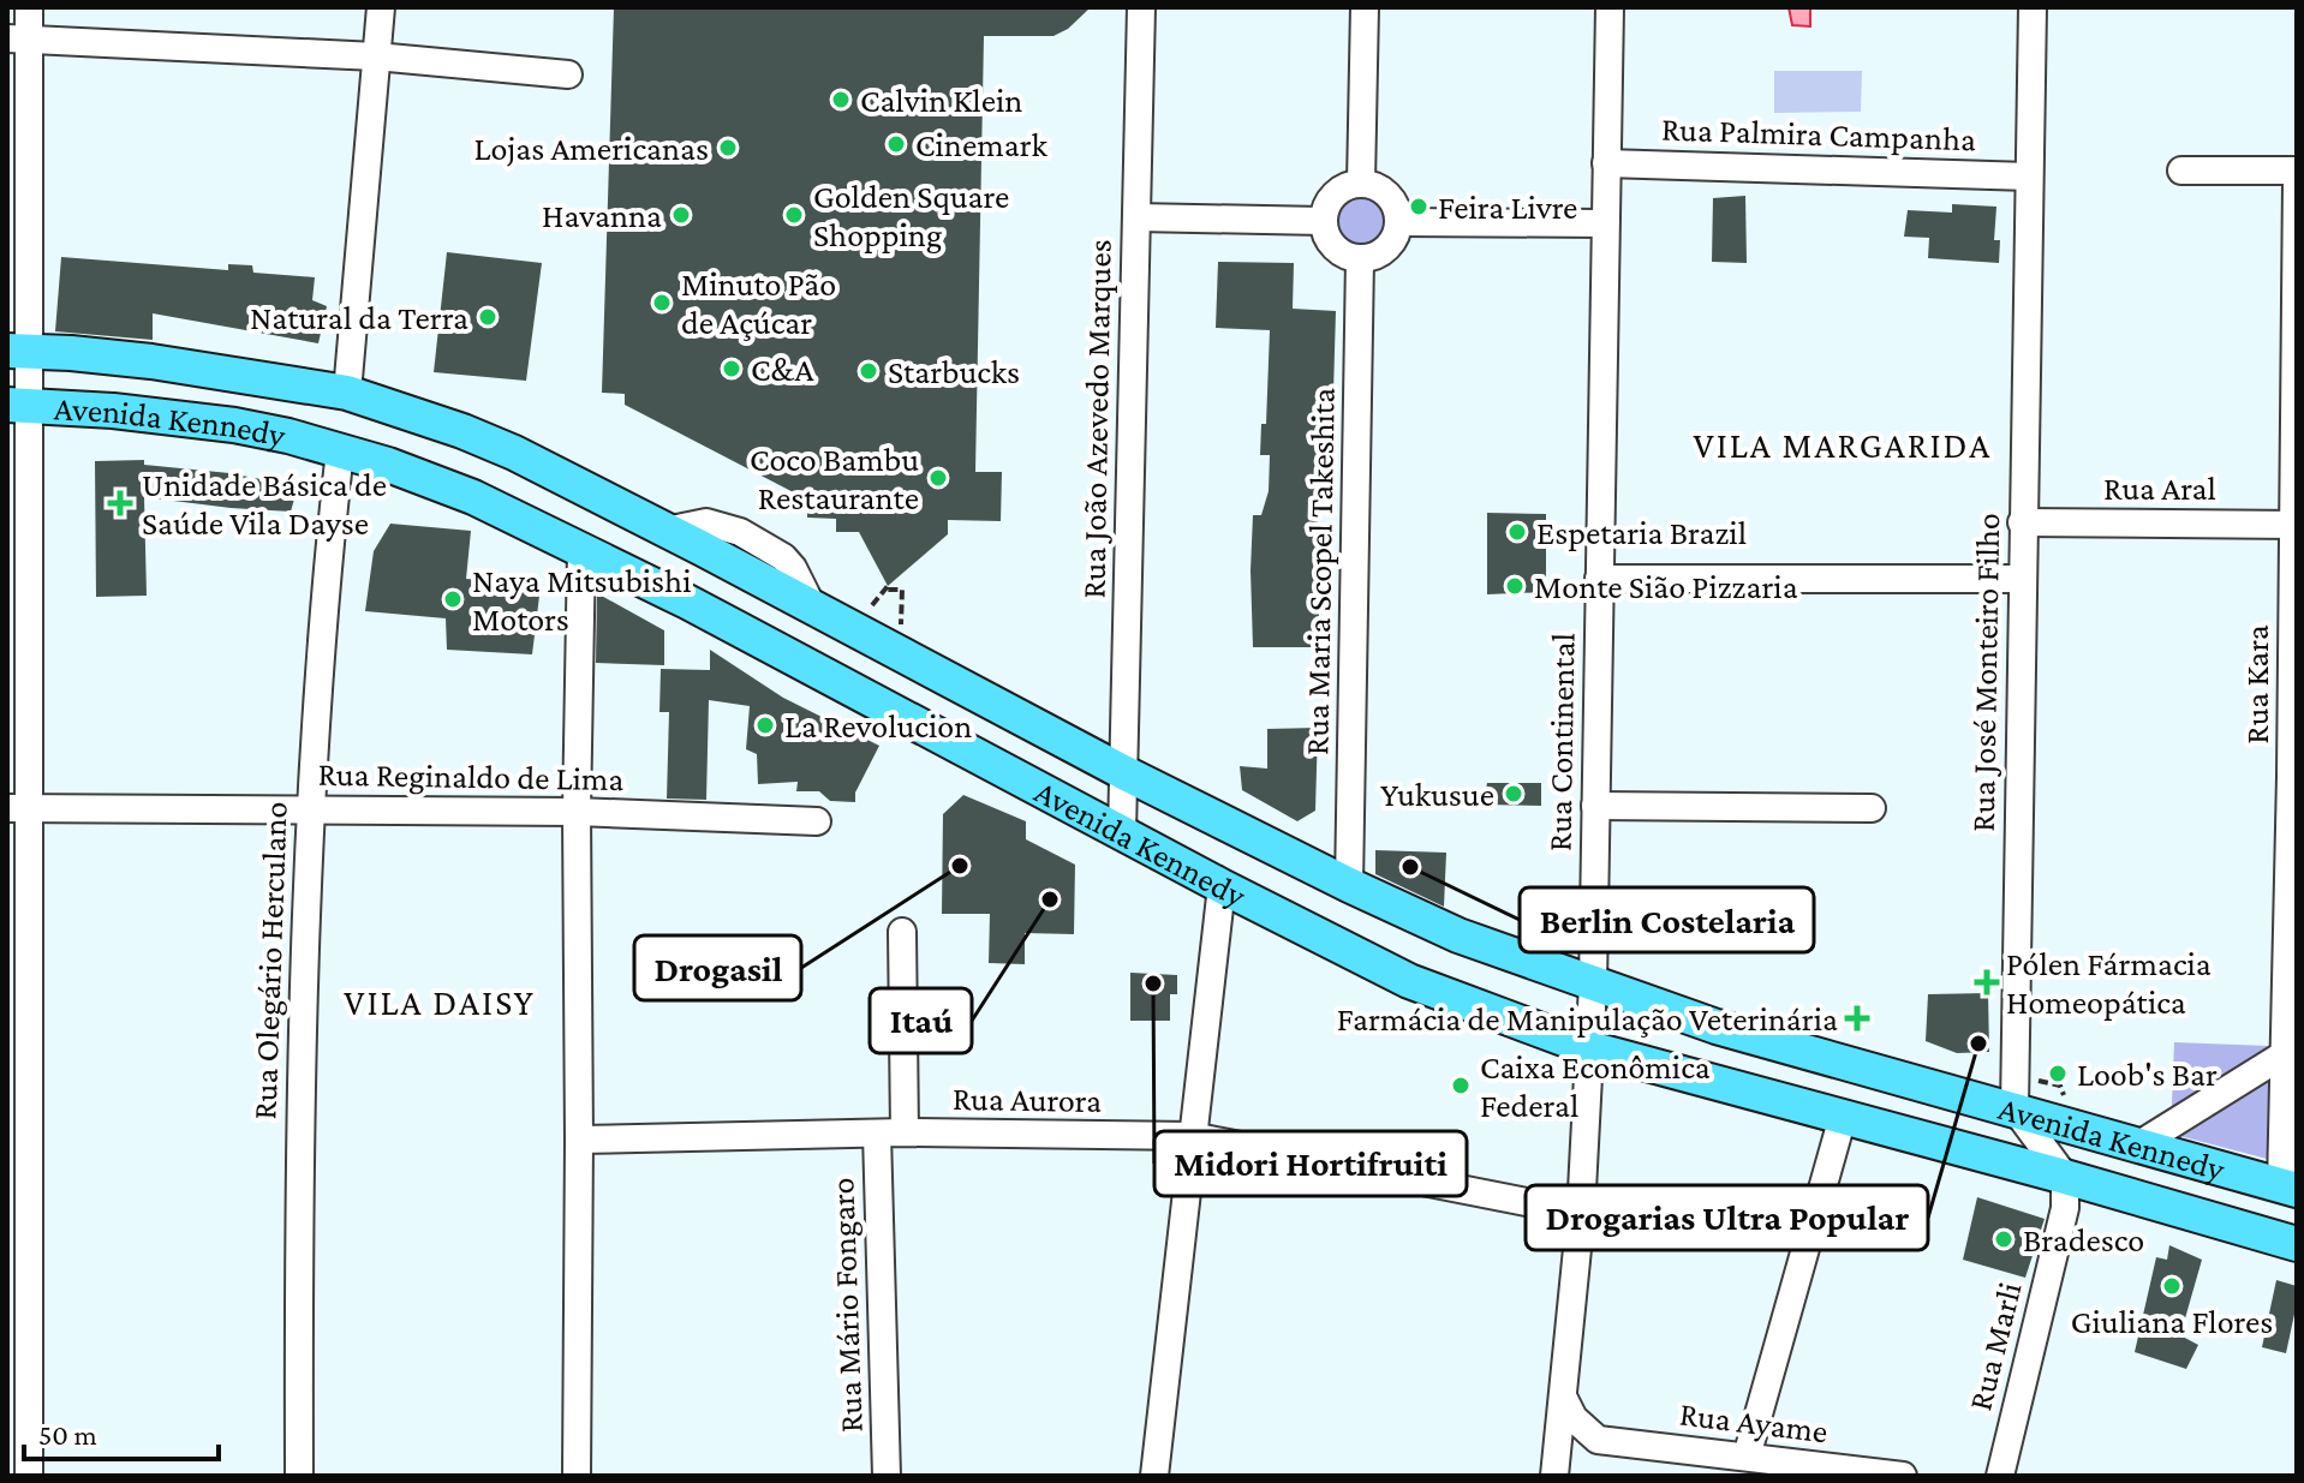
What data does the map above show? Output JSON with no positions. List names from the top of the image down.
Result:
{
  "streets": {
    "main road": ["Avenida Kennedy"],
    "street": [
      "Rua Palmira Campanha",
      "Rua João Azevedo Marques",
      "Rua Aral",
      "Rua Maria Scopel Takeshita",
      "Rua José Monteiro Filho",
      "Rua Kara",
      "Rua Continental",
      "Rua Reginaldo de Lima",
      "Rua Olegário Herculano",
      "Rua Aurora",
      "Rua Mário Fongaro",
      "Rua Marli",
      "Rua Ayame"
    ]
  },
  "crossings": [
    ["Rua Palmira Campanha", "Rua José Monteiro Filho"],
    ["Rua Palmira Campanha", "Rua Continental"],
    ["Rua João Azevedo Marques", "Avenida Kennedy"],
    ["Avenida Kennedy", "Rua Maria Scopel Takeshita"],
    ["Avenida Kennedy", "Rua José Monteiro Filho"],
    ["Avenida Kennedy", "Rua Kara"],
    ["Avenida Kennedy", "Rua Continental"],
    ["Avenida Kennedy", "Rua Olegário Herculano"],
    ["Avenida Kennedy", "Rua Marli"],
    ["Rua Aral", "Rua José Monteiro Filho"],
    ["Rua Aral", "Rua Kara"],
    ["Rua Continental", "Rua Aurora"],
    ["Rua Reginaldo de Lima", "Rua Olegário Herculano"],
    ["Rua Aurora", "Rua Mário Fongaro"]
  ],
  "districts": ["VILA MARGARIDA", "VILA DAISY"],
  "places": {
    "other": [
      "Calvin Klein",
      "Cinemark",
      "Lojas Americanas",
      "Feira Livre",
      "Havanna",
      "Golden Square Shopping",
      "Minuto Pão de Açúcar",
      "Natural da Terra",
      "C&A",
      "Starbucks",
      "Coco Bambu Restaurante",
      "Espetaria Brazil",
      "Monte Sião Pizzaria",
      "Naya Mitsubishi Motors",
      "La Revolucion",
      "Yukusue",
      "Drogasil",
      "Berlin Costelaria",
      "Itaú",
      "Midori Hortifruiti",
      "Drogarias Ultra Popular",
      "Loob's Bar",
      "Caixa Econômica Federal",
      "Bradesco",
      "Giuliana Flores"
    ],
    "health": ["Unidade Básica de Saúde Vila Dayse", "Pólen Fármacia Homeopática", "Farmácia de Manipulação Veterinária"]
  },
  "scale_bar": "50 m"
}
